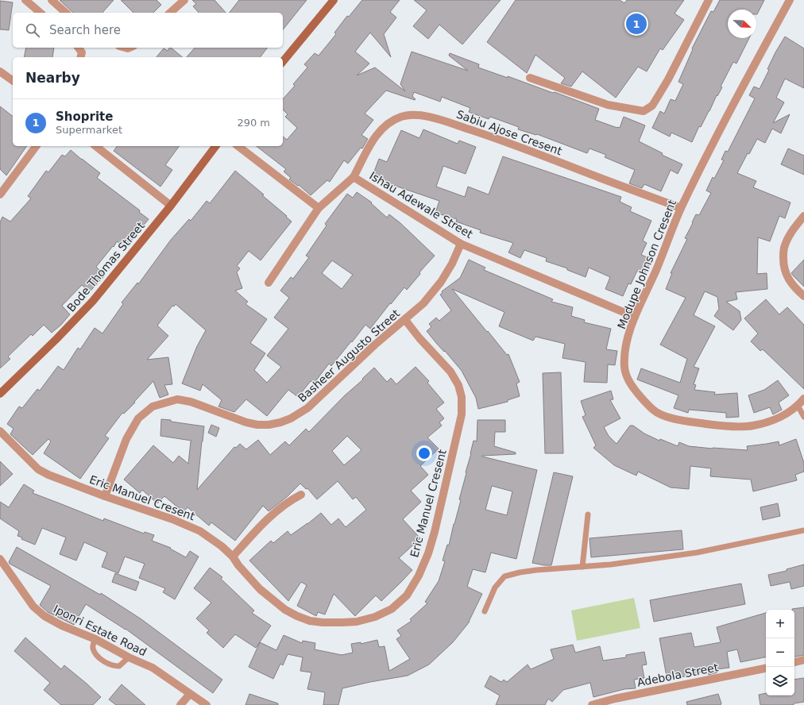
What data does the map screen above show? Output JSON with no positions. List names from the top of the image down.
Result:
{
  "streets": {
    "main road": ["Bode Thomas Street"],
    "street": [
      "Sabiu Ajose Cresent",
      "Ishau Adewale Street",
      "Modupe Johnson Cresent",
      "Basheer Augusto Street",
      "Eric Manuel Cresent",
      "Iponri Estate Road",
      "Adebola Street"
    ]
  },
  "crossings": [
    ["Sabiu Ajose Cresent", "Ishau Adewale Street"],
    ["Sabiu Ajose Cresent", "Modupe Johnson Cresent"],
    ["Ishau Adewale Street", "Modupe Johnson Cresent"],
    ["Ishau Adewale Street", "Basheer Augusto Street"],
    ["Basheer Augusto Street", "Eric Manuel Cresent"]
  ],
  "north": "bottom right",
  "page": {
    "pins": "1",
    "search": "Search here",
    "heading": "Nearby",
    "list": [
      {
        "mark": "1",
        "name": "Shoprite",
        "note": "Supermarket",
        "value": "290 m"
      }
    ],
    "map_buttons": ["+", "−"]
  }
}
